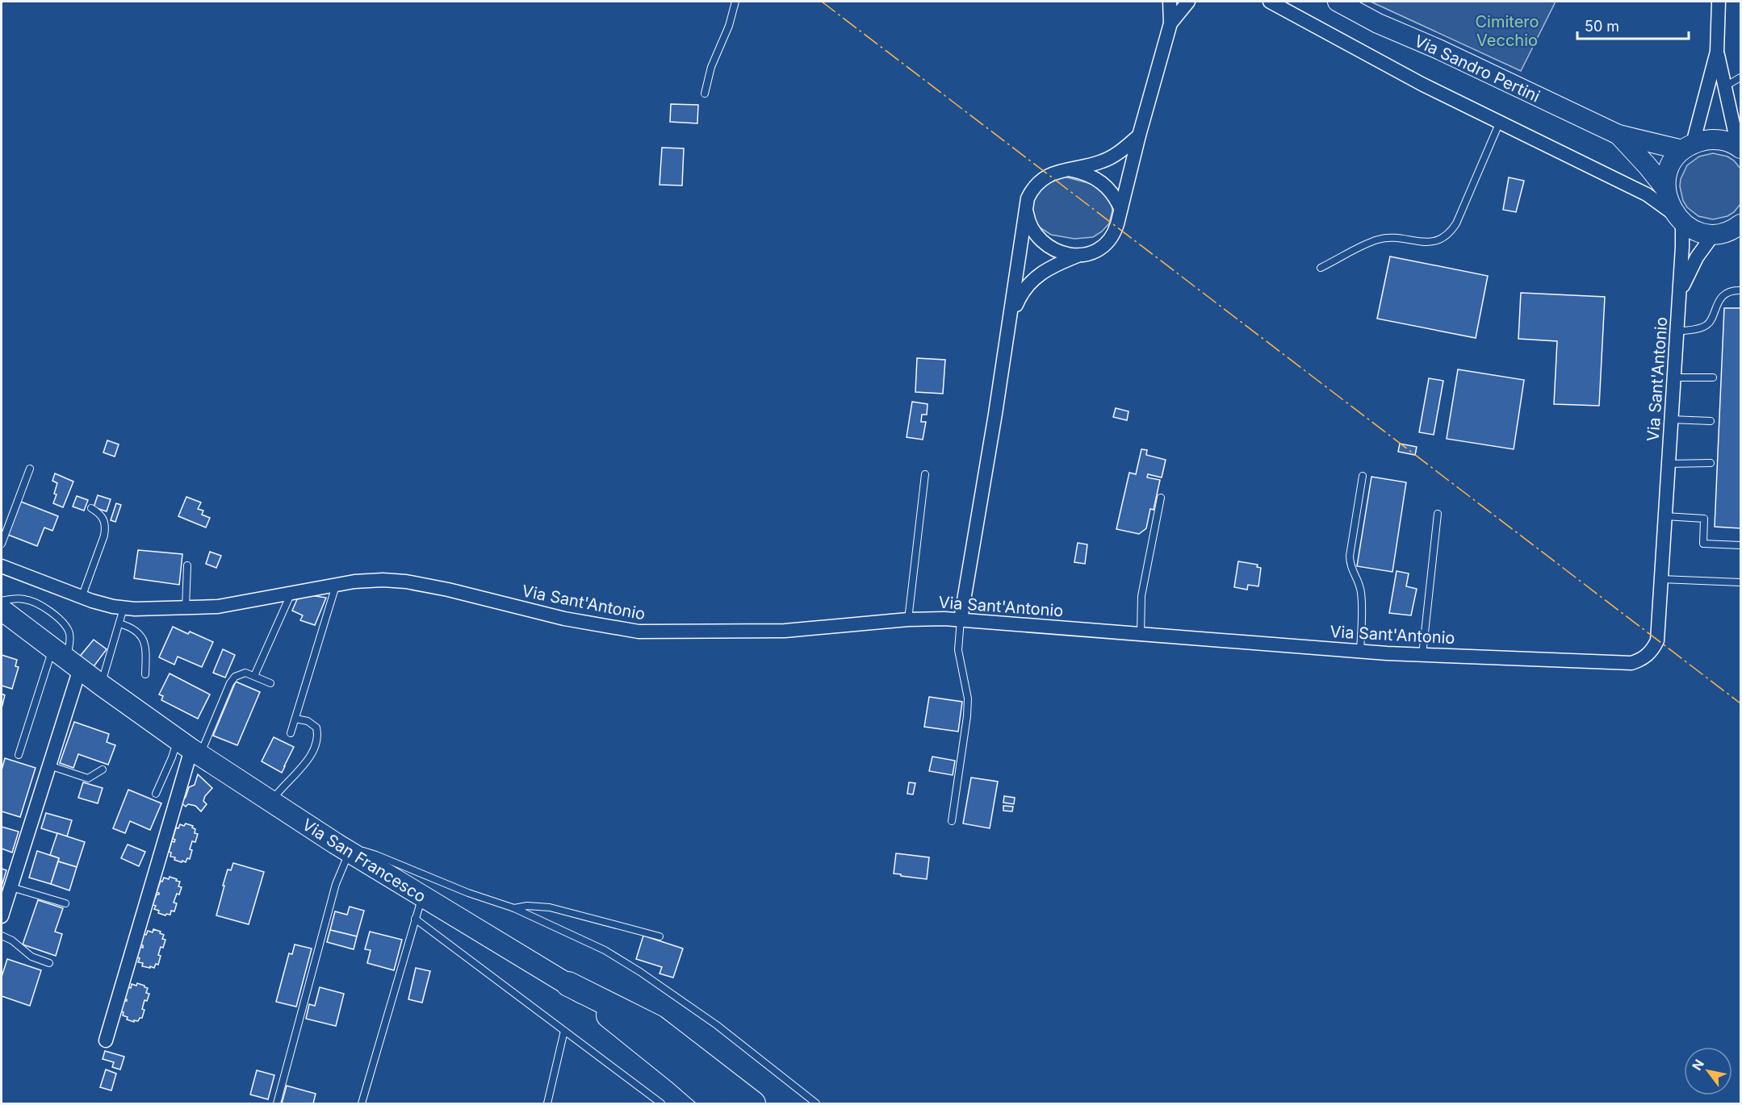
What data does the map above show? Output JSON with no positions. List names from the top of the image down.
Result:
{
  "streets": {
    "main road": ["Via Sandro Pertini", "Via San Francesco"],
    "street": ["Via Sant'Antonio"]
  },
  "parks": ["Cimitero Vecchio"],
  "scale_bar": "50 m",
  "north": "top left"
}
